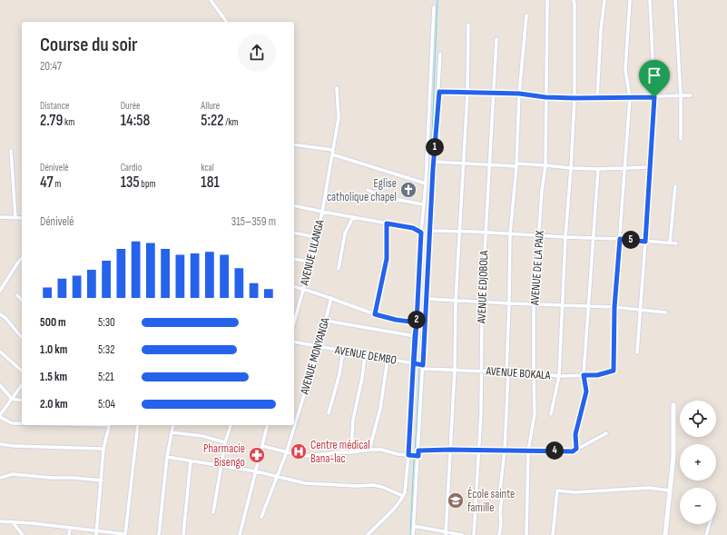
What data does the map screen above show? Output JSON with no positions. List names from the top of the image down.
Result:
{
  "streets": {
    "street": [
      "AVENUE LILANGA",
      "AVENUE DE LA PAIX",
      "AVENUE EDJOBOLA",
      "AVENUE DEMBO",
      "AVENUE MONYANGA",
      "AVENUE BOKALA"
    ]
  },
  "crossings": [
    ["AVENUE DE LA PAIX", "AVENUE BOKALA"],
    ["AVENUE EDJOBOLA", "AVENUE BOKALA"],
    ["AVENUE DEMBO", "AVENUE MONYANGA"],
    ["AVENUE DEMBO", "AVENUE BOKALA"]
  ],
  "places": {
    "church": ["Eglise catholique chapel"],
    "hospital": ["Centre médical Bana-lac"],
    "pharmacy": ["Pharmacie Bisengo"],
    "school or university": ["École sainte famille"]
  },
  "page": {
    "heading": ["Course du soir", "20:47"],
    "stats": [
      ["Distance", "2.79 km"],
      ["Durée", "14:58"],
      ["Allure", "5:22 /km"],
      ["Dénivelé", "47 m"],
      ["Cardio", "135 bpm"],
      ["kcal", "181"]
    ],
    "pins": [
      "1",
      "5",
      "2",
      "4"
    ],
    "chart": ["Dénivelé", "315–359 m"],
    "list": [
      {
        "name": "500 m",
        "note": "5:30"
      },
      {
        "name": "1.0 km",
        "note": "5:32"
      },
      {
        "name": "1.5 km",
        "note": "5:21"
      },
      {
        "name": "2.0 km",
        "note": "5:04"
      }
    ],
    "map_buttons": ["+", "−"]
  }
}
